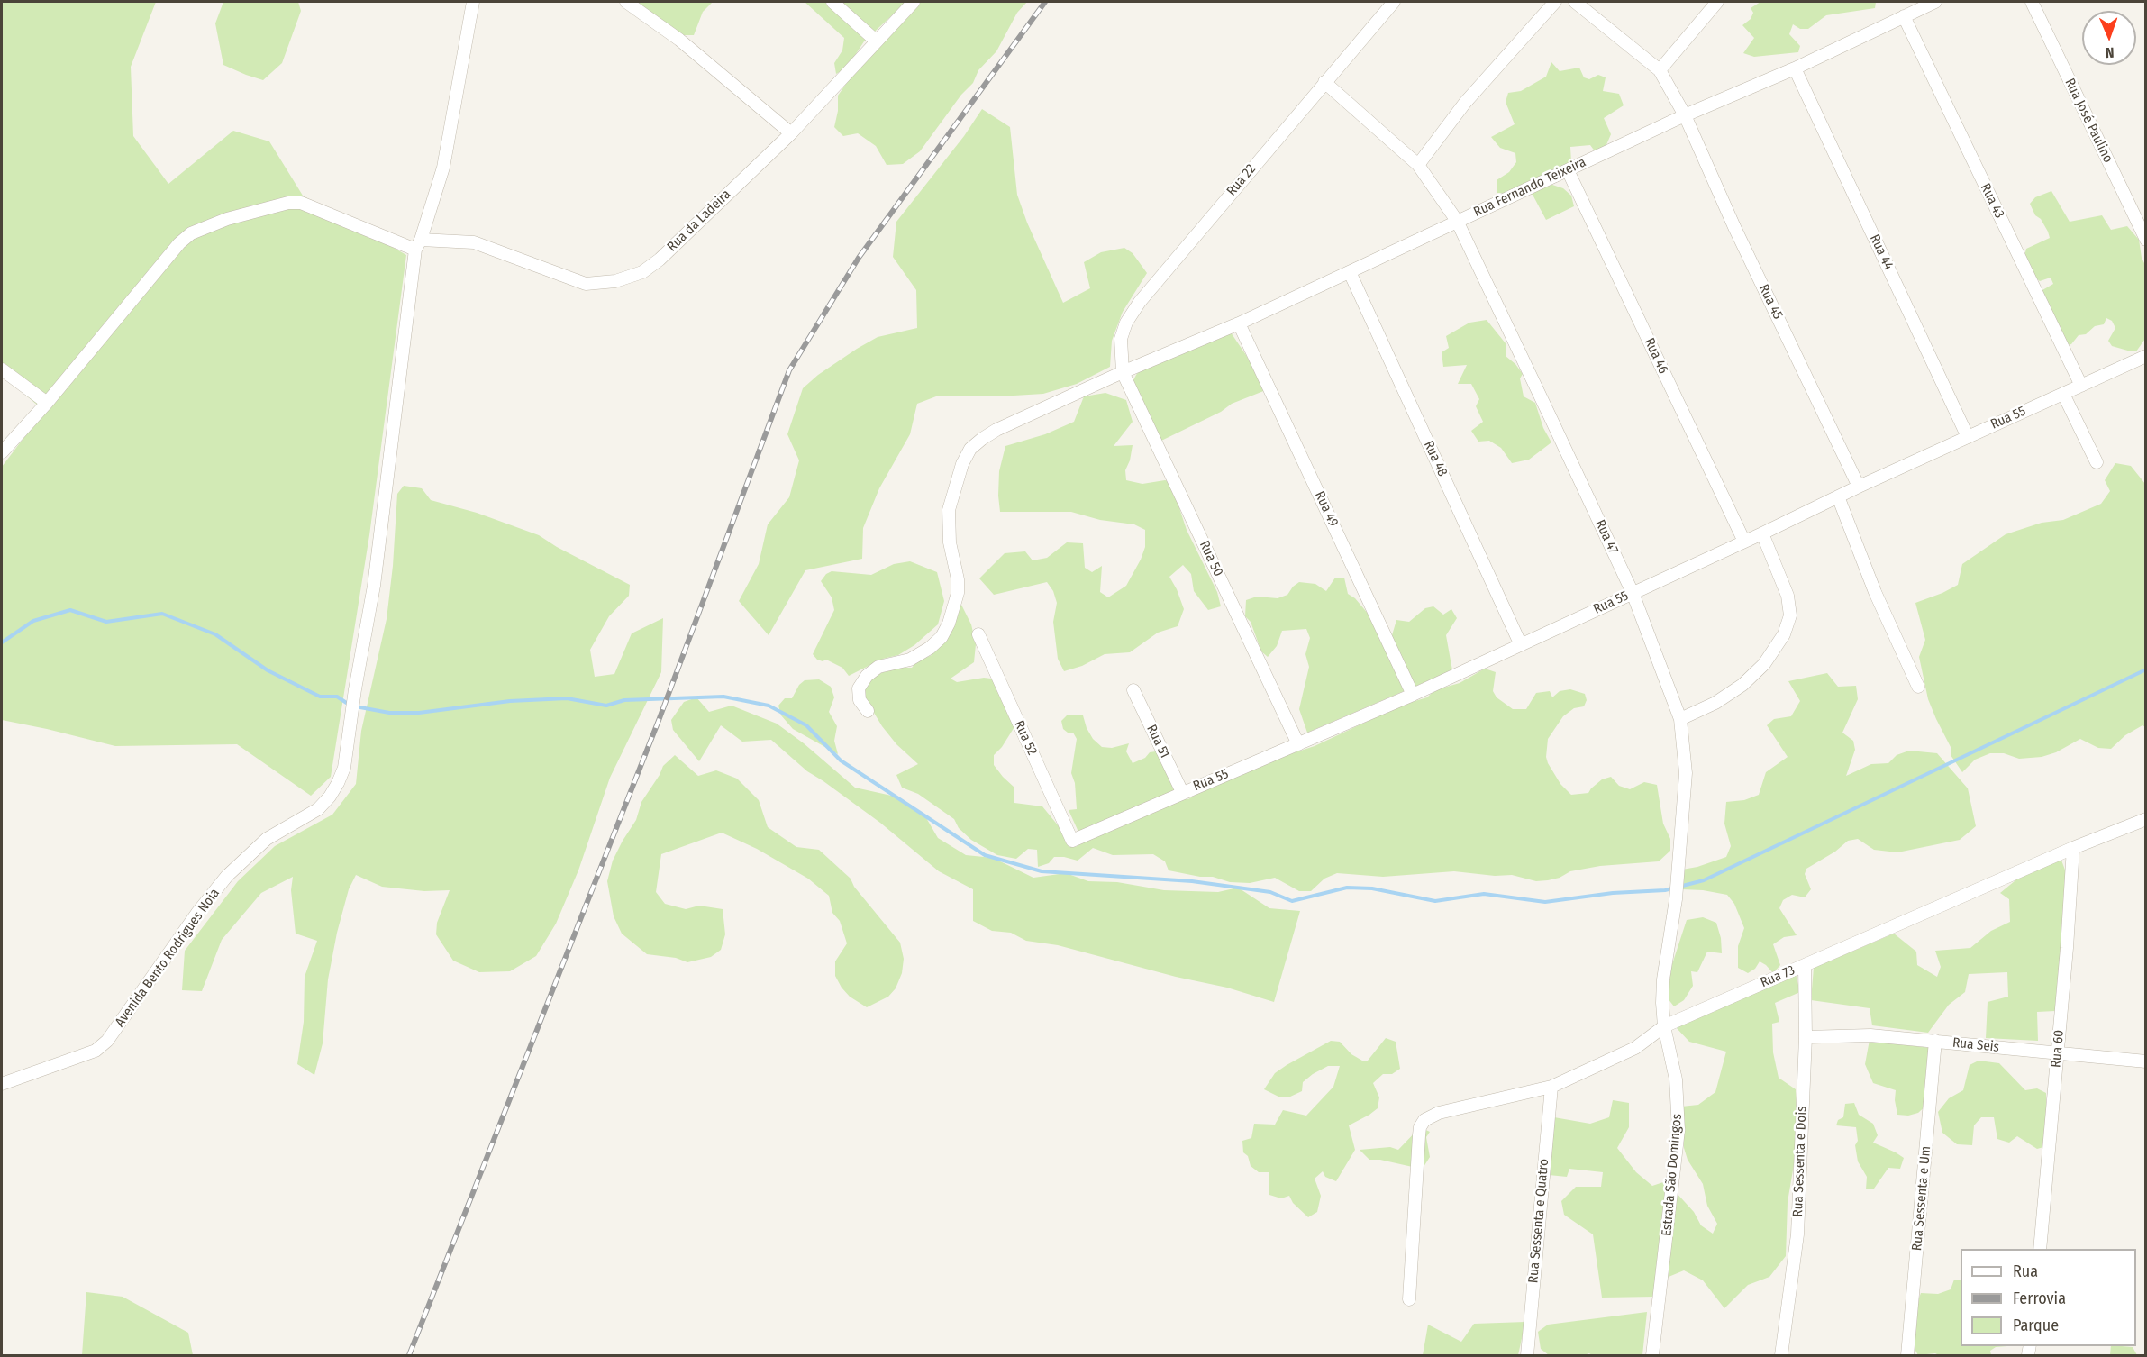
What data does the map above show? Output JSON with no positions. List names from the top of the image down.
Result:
{
  "streets": {
    "street": [
      "Rua José Paulino",
      "Rua 22",
      "Rua Fernando Teixeira",
      "Rua 43",
      "Rua da Ladeira",
      "Rua 44",
      "Rua 45",
      "Rua 46",
      "Rua 55",
      "Rua 48",
      "Rua 49",
      "Rua 47",
      "Rua 50",
      "Rua 52",
      "Rua 51",
      "Avenida Bento Rodrigues Noia",
      "Rua 73",
      "Rua Seis",
      "Rua 60",
      "Rua Sessenta e Dois",
      "Estrada São Domingos",
      "Rua Sessenta e Um",
      "Rua Sessenta e Quatro"
    ]
  },
  "crossings": [
    ["Rua 22", "Rua Fernando Teixeira"],
    ["Rua 22", "Rua 47"],
    ["Rua 22", "Rua 50"],
    ["Rua Fernando Teixeira", "Rua 43"],
    ["Rua Fernando Teixeira", "Rua 44"],
    ["Rua Fernando Teixeira", "Rua 45"],
    ["Rua Fernando Teixeira", "Rua 46"],
    ["Rua Fernando Teixeira", "Rua 48"],
    ["Rua Fernando Teixeira", "Rua 49"],
    ["Rua Fernando Teixeira", "Rua 47"],
    ["Rua Fernando Teixeira", "Rua 50"],
    ["Rua 43", "Rua 55"],
    ["Rua da Ladeira", "Avenida Bento Rodrigues Noia"],
    ["Rua 44", "Rua 55"],
    ["Rua 45", "Rua 55"],
    ["Rua 46", "Rua 55"],
    ["Rua 55", "Rua 48"],
    ["Rua 55", "Rua 49"],
    ["Rua 55", "Rua 47"],
    ["Rua 55", "Rua 50"],
    ["Rua 55", "Rua 52"],
    ["Rua 55", "Rua 51"],
    ["Rua 47", "Estrada São Domingos"],
    ["Rua 73", "Rua 60"],
    ["Rua 73", "Rua Sessenta e Dois"],
    ["Rua 73", "Estrada São Domingos"],
    ["Rua 73", "Rua Sessenta e Quatro"],
    ["Rua Seis", "Rua 60"],
    ["Rua Seis", "Rua Sessenta e Dois"],
    ["Rua Seis", "Rua Sessenta e Um"]
  ],
  "legend": ["Rua", "Ferrovia", "Parque"],
  "north": "bottom"
}
